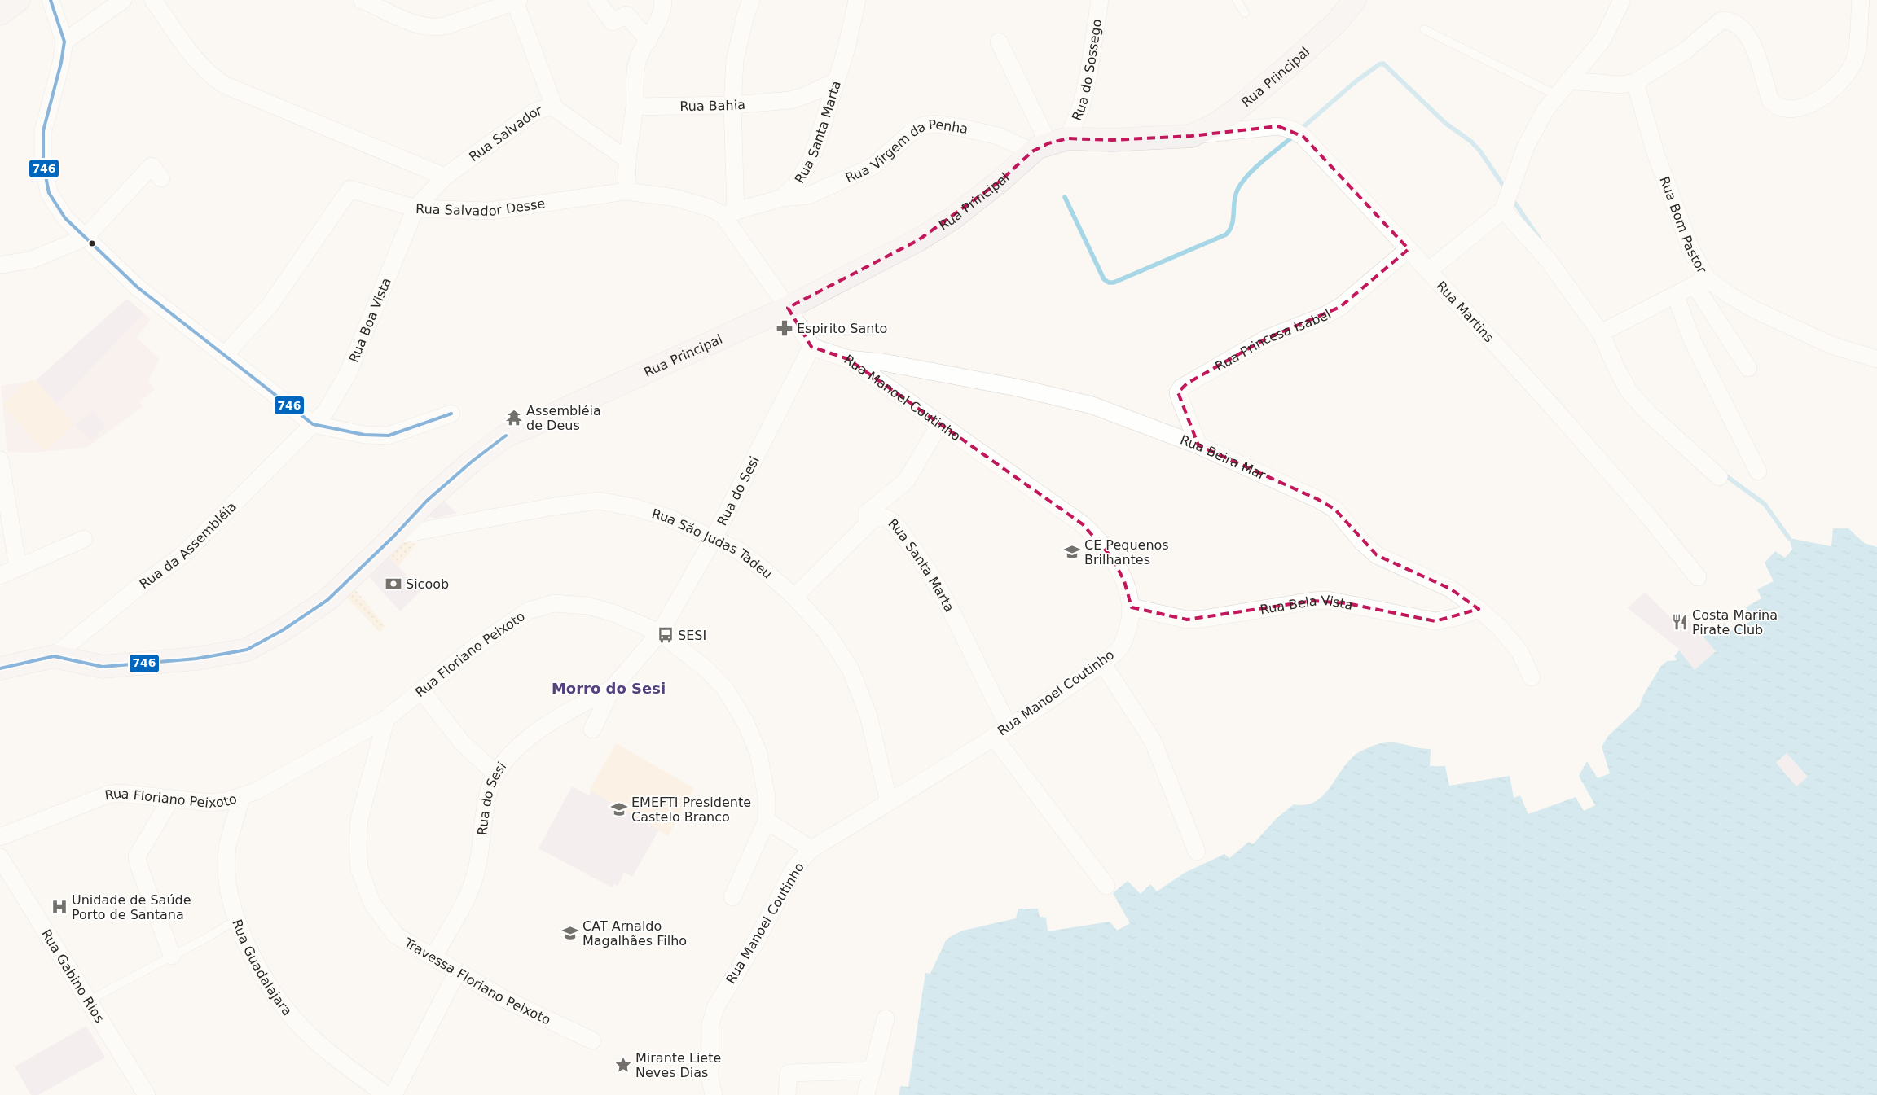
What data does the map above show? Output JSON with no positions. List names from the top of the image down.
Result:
{
  "streets": {
    "street": [
      "Rua do Sossego",
      "Rua Principal",
      "Rua Bahia",
      "Rua Santa Marta",
      "Rua Salvador",
      "Rua Virgem da Penha",
      "Rua Salvador Desse",
      "Rua Bom Pastor",
      "Rua Martins",
      "Rua Boa Vista",
      "Rua Princesa Isabel",
      "Rua Manoel Coutinho",
      "Rua Beira Mar",
      "Rua do Sesi",
      "Rua da Assembléia",
      "Rua São Judas Tadeu",
      "Rua Bela Vista",
      "Rua Floriano Peixoto",
      "Rua Guadalajara",
      "Rua Gabino Rios",
      "Travessa Floriano Peixoto"
    ]
  },
  "crossings": [
    ["Rua do Sossego", "Rua Principal"],
    ["Rua do Sossego", "Rua Virgem da Penha"],
    ["Rua Principal", "Rua Virgem da Penha"],
    ["Rua Principal", "Rua Salvador Desse"],
    ["Rua Principal", "Rua Martins"],
    ["Rua Principal", "Rua da Assembléia"],
    ["Rua Principal", "Rua São Judas Tadeu"],
    ["Rua Bahia", "Rua Santa Marta"],
    ["Rua Santa Marta", "Rua Virgem da Penha"],
    ["Rua Santa Marta", "Rua Salvador Desse"],
    ["Rua Santa Marta", "Rua Manoel Coutinho"],
    ["Rua Santa Marta", "Rua São Judas Tadeu"],
    ["Rua Salvador", "Rua Salvador Desse"],
    ["Rua Salvador Desse", "Rua Boa Vista"],
    ["Rua Martins", "Rua Princesa Isabel"],
    ["Rua Boa Vista", "Rua da Assembléia"],
    ["Rua Princesa Isabel", "Rua Beira Mar"],
    ["Rua Manoel Coutinho", "Rua Beira Mar"],
    ["Rua Manoel Coutinho", "Rua do Sesi"],
    ["Rua Manoel Coutinho", "Rua São Judas Tadeu"],
    ["Rua Manoel Coutinho", "Rua Bela Vista"],
    ["Rua Beira Mar", "Rua Bela Vista"],
    ["Rua do Sesi", "Rua São Judas Tadeu"],
    ["Rua do Sesi", "Rua Floriano Peixoto"],
    ["Rua do Sesi", "Travessa Floriano Peixoto"],
    ["Rua Floriano Peixoto", "Rua Guadalajara"],
    ["Rua Floriano Peixoto", "Travessa Floriano Peixoto"]
  ],
  "districts": ["Morro do Sesi"],
  "places": {
    "pharmacy": ["Espirito Santo"],
    "temple": ["Assembléia de Deus"],
    "school or university": ["CE Pequenos Brilhantes", "EMEFTI Presidente Castelo Branco", "CAT Arnaldo Magalhães Filho"],
    "bank": ["Sicoob"],
    "restaurant": ["Costa Marina Pirate Club"],
    "bus stop": ["SESI"],
    "hospital": ["Unidade de Saúde Porto de Santana"],
    "place": ["Mirante Liete Neves Dias"]
  },
  "lines": ["transit line 746"]
}
